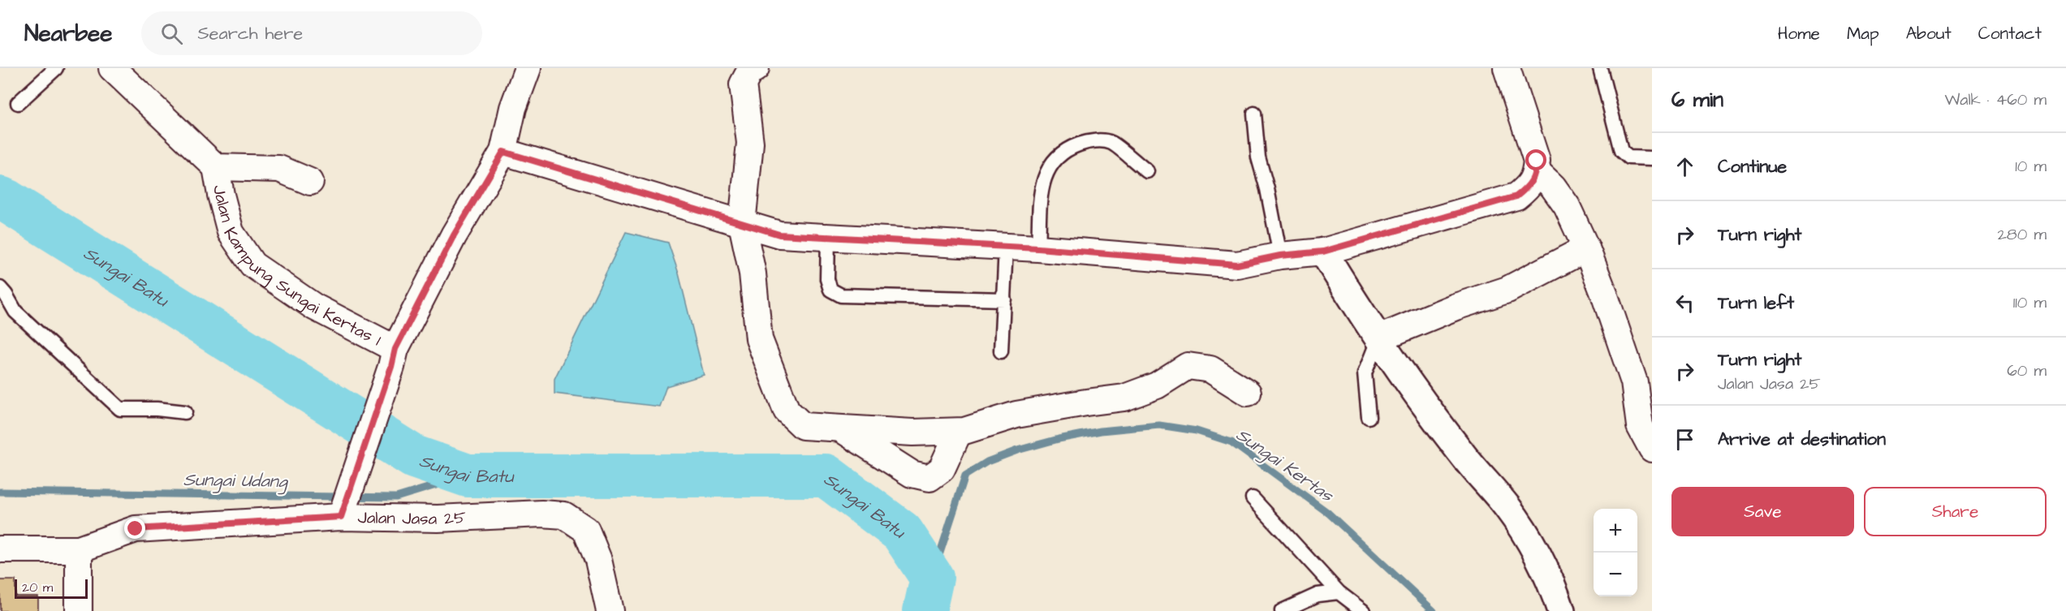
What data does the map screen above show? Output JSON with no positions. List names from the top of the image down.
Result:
{
  "streets": {
    "street": ["Jalan Kampung Sungai Kertas 1", "Jalan Jasa 25"]
  },
  "water": ["Sungai Batu", "Sungai Kertas", "Sungai Udang"],
  "scale_bar": "20 m",
  "page": {
    "header": "Nearbee",
    "search": "Search here",
    "nav": [
      "Home",
      "Map",
      "About",
      "Contact"
    ],
    "heading": ["6 min", "Walk · 460 m"],
    "list": [
      ["Continue", "10 m"],
      ["Turn right", "280 m"],
      ["Turn left", "110 m"],
      ["Turn right", "Jalan Jasa 25", "60 m"],
      "Arrive at destination"
    ],
    "buttons": ["Save", "Share"],
    "map_buttons": ["+", "−"],
    "scale": "20 m"
  }
}
